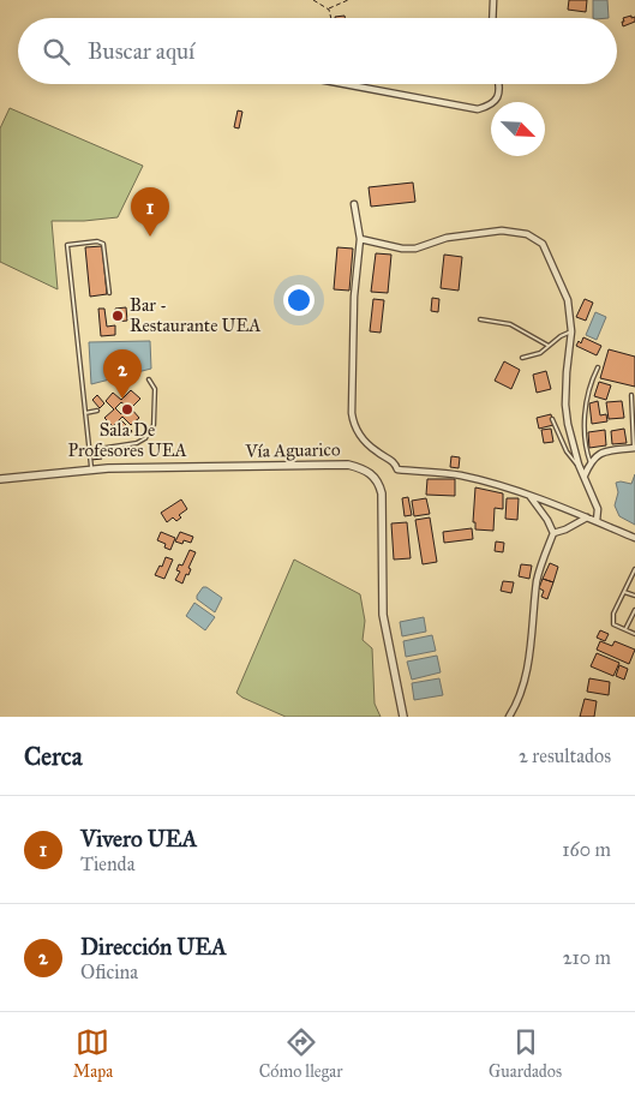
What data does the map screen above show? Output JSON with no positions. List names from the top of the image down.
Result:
{
  "streets": {
    "street": ["Vía Aguarico"]
  },
  "places": ["Bar - Restaurante UEA", "Sala De Profesores UEA"],
  "north": "bottom right",
  "page": {
    "search": "Buscar aquí",
    "pins": ["1", "2"],
    "heading": ["Cerca", "2 resultados"],
    "list": [
      {
        "mark": "1",
        "name": "Vivero UEA",
        "note": "Tienda",
        "value": "160 m"
      },
      {
        "mark": "2",
        "name": "Dirección UEA",
        "note": "Oficina",
        "value": "210 m"
      }
    ],
    "nav": ["Mapa", "Cómo llegar", "Guardados"]
  }
}
